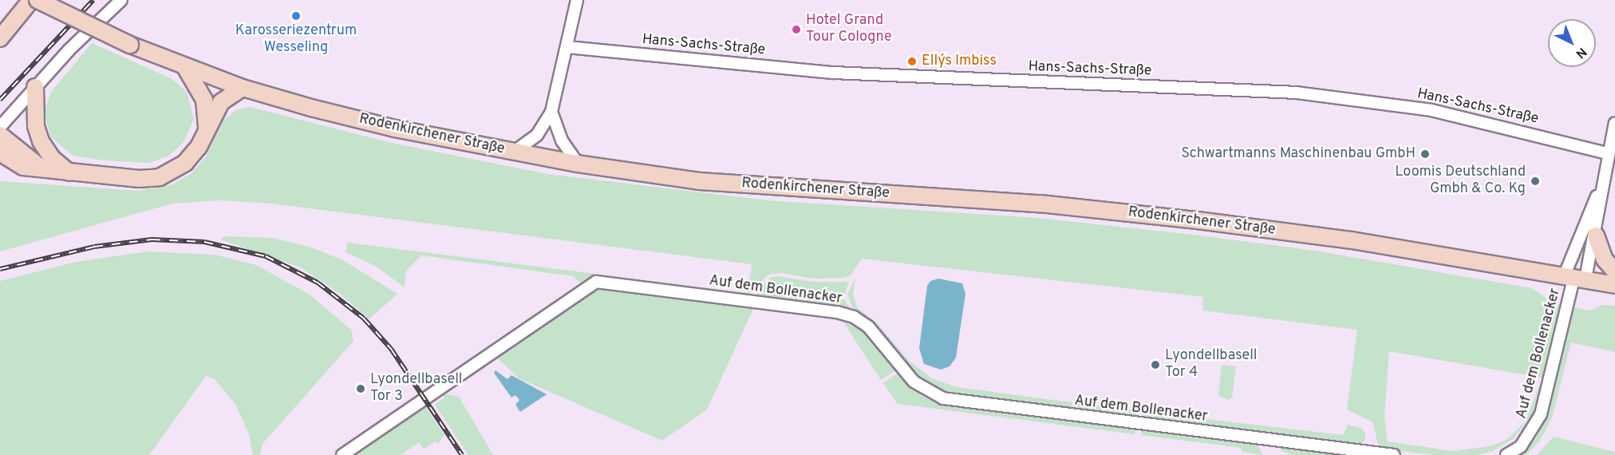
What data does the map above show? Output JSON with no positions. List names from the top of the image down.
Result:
{
  "streets": {
    "main road": ["Rodenkirchener Straße"],
    "street": ["Hans-Sachs-Straße", "Auf dem Bollenacker"]
  },
  "crossings": [
    ["Rodenkirchener Straße", "Auf dem Bollenacker"]
  ],
  "places": [
    "Karosseriezentrum Wesseling",
    "Hotel Grand Tour Cologne",
    "Elly´s Imbiss",
    "Schwartmanns Maschinenbau GmbH",
    "Loomis Deutschland Gmbh & Co. Kg",
    "Lyondellbasell Tor 4",
    "Lyondellbasell Tor 3"
  ],
  "north": "bottom right"
}
